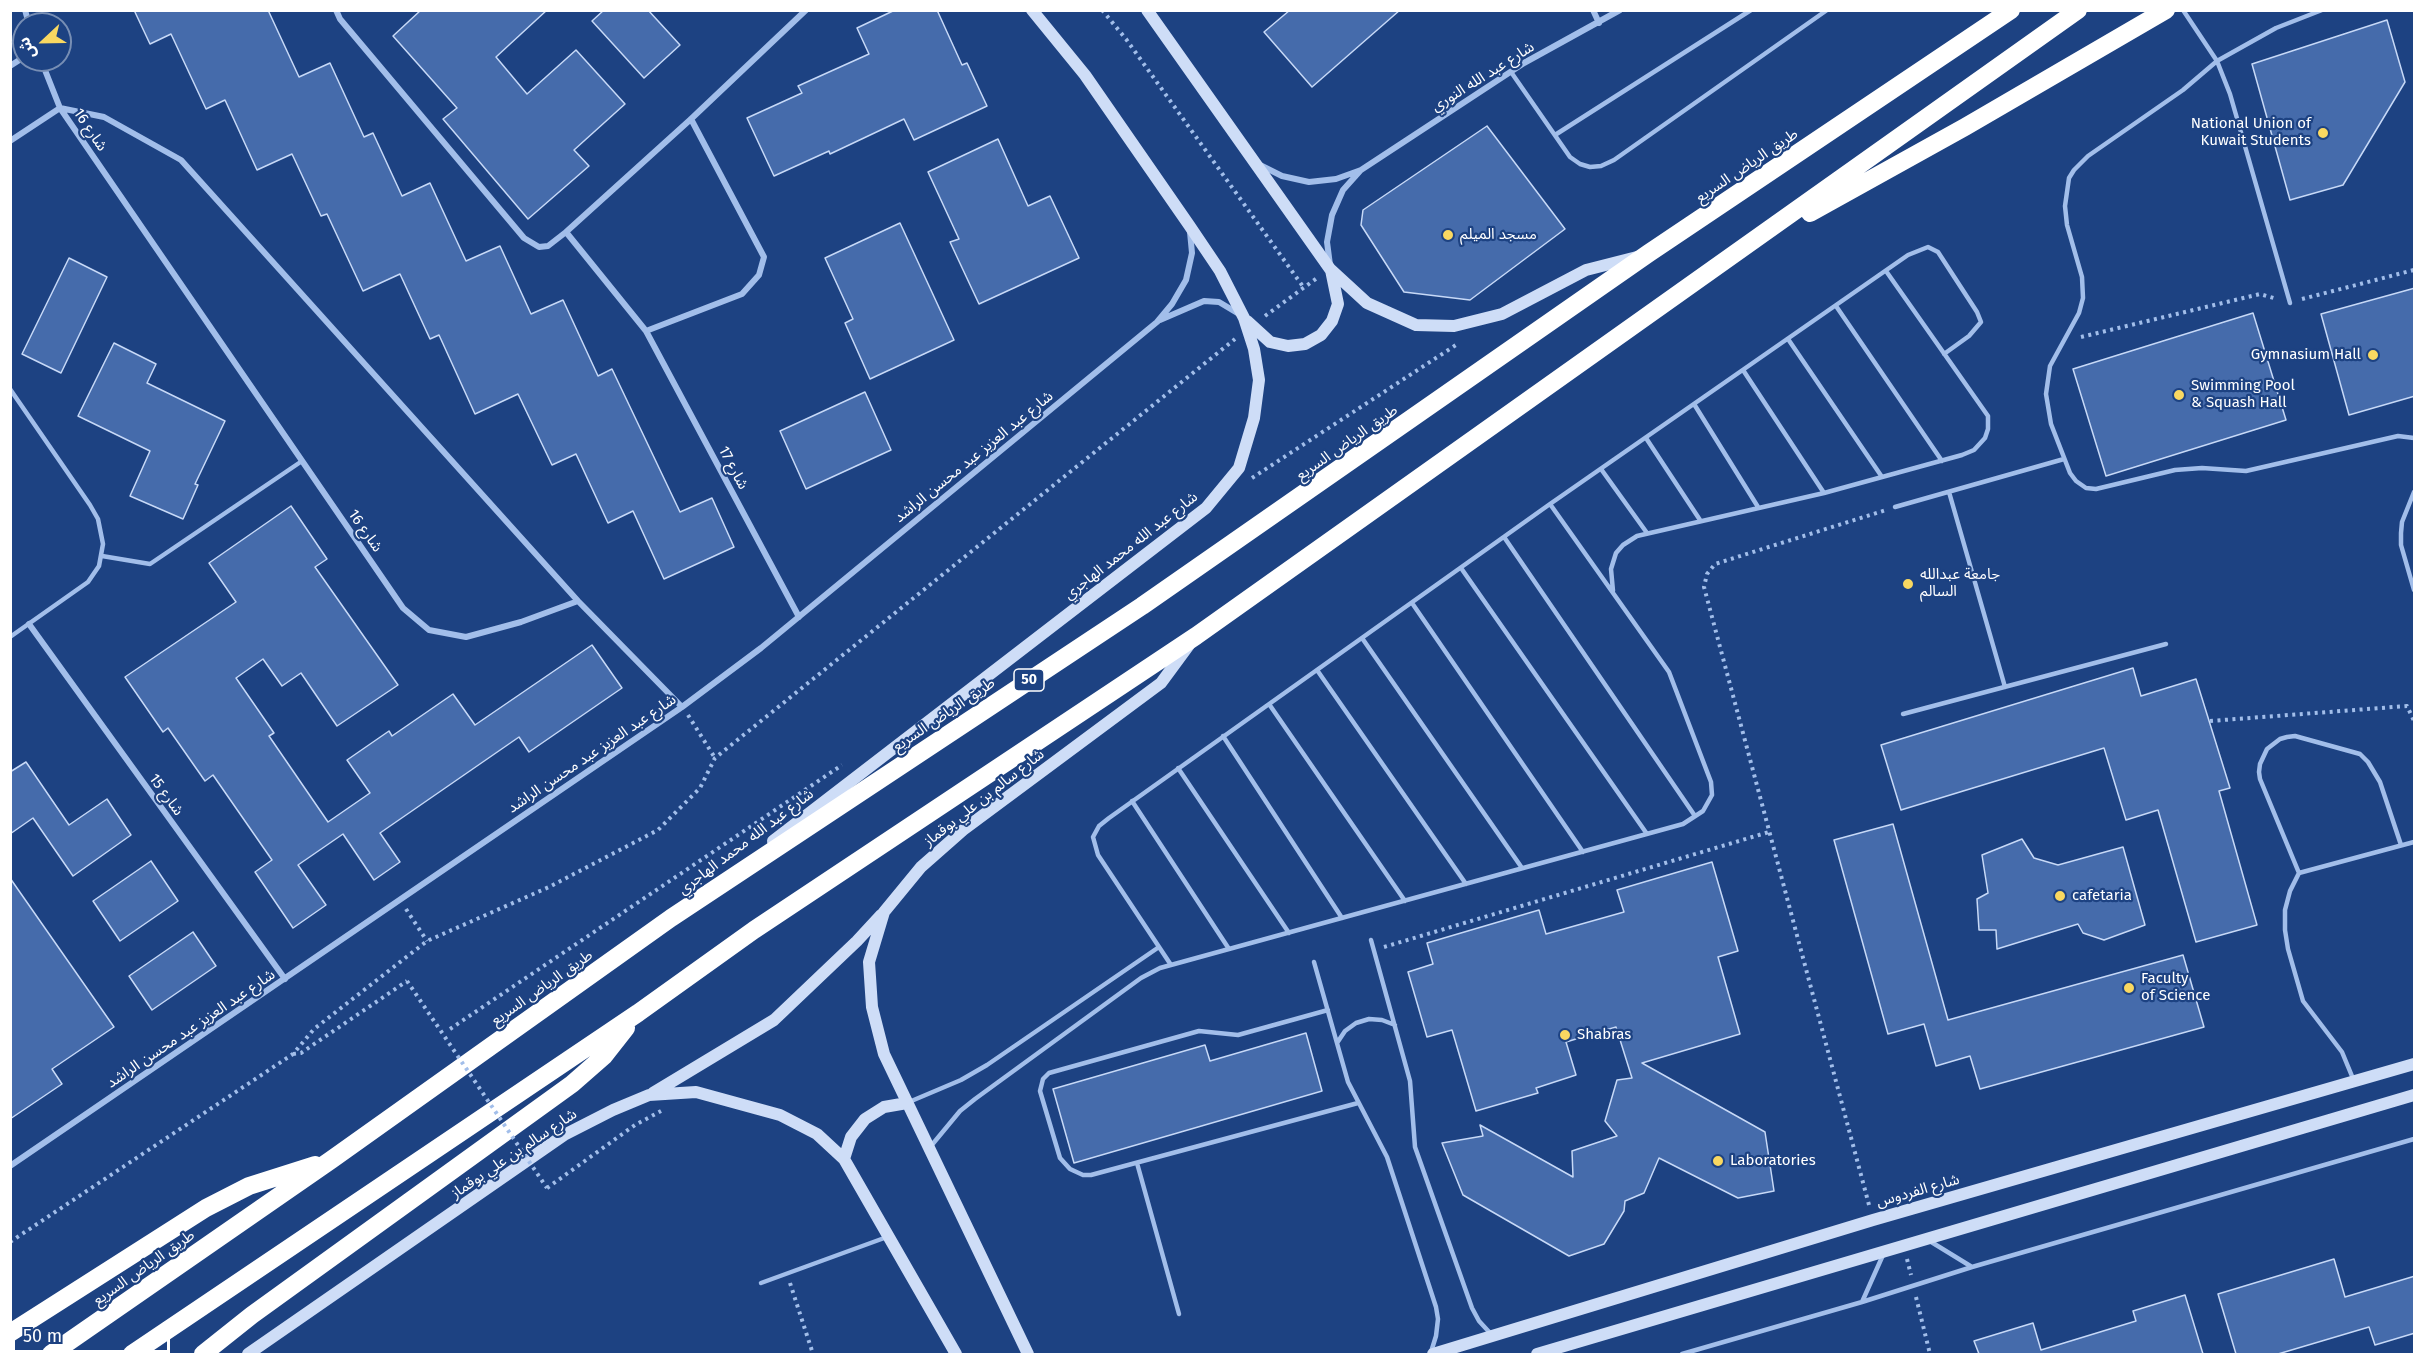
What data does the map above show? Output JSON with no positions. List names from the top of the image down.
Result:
{
  "streets": {
    "highway": ["طريق الرياض السريع", "50"],
    "main road": ["شارع عبد الله محمد الهاجري", "شارع سالم بن علي بوقماز", "شارع الفردوس"],
    "street": [
      "شارع عبد الله النوري",
      "شارع 16",
      "شارع عبد العزيز عبد محسن الراشد",
      "شارع 17",
      "شارع 15"
    ]
  },
  "crossings": [
    ["شارع 16", "شارع عبد العزيز عبد محسن الراشد"],
    ["طريق الرياض السريع", "شارع عبد الله محمد الهاجري"],
    ["شارع عبد العزيز عبد محسن الراشد", "شارع 17"],
    ["شارع عبد العزيز عبد محسن الراشد", "شارع عبد الله محمد الهاجري"],
    ["شارع عبد العزيز عبد محسن الراشد", "شارع 15"]
  ],
  "places": [
    "National Union of Kuwait Students",
    "مسجد الميلم",
    "Gymnasium Hall",
    "Swimming Pool & Squash Hall",
    "جامعة عبدالله السالم",
    "cafetaria",
    "Faculty of Science",
    "Shabras",
    "Laboratories"
  ],
  "scale_bar": "50 m",
  "north": "left"
}
